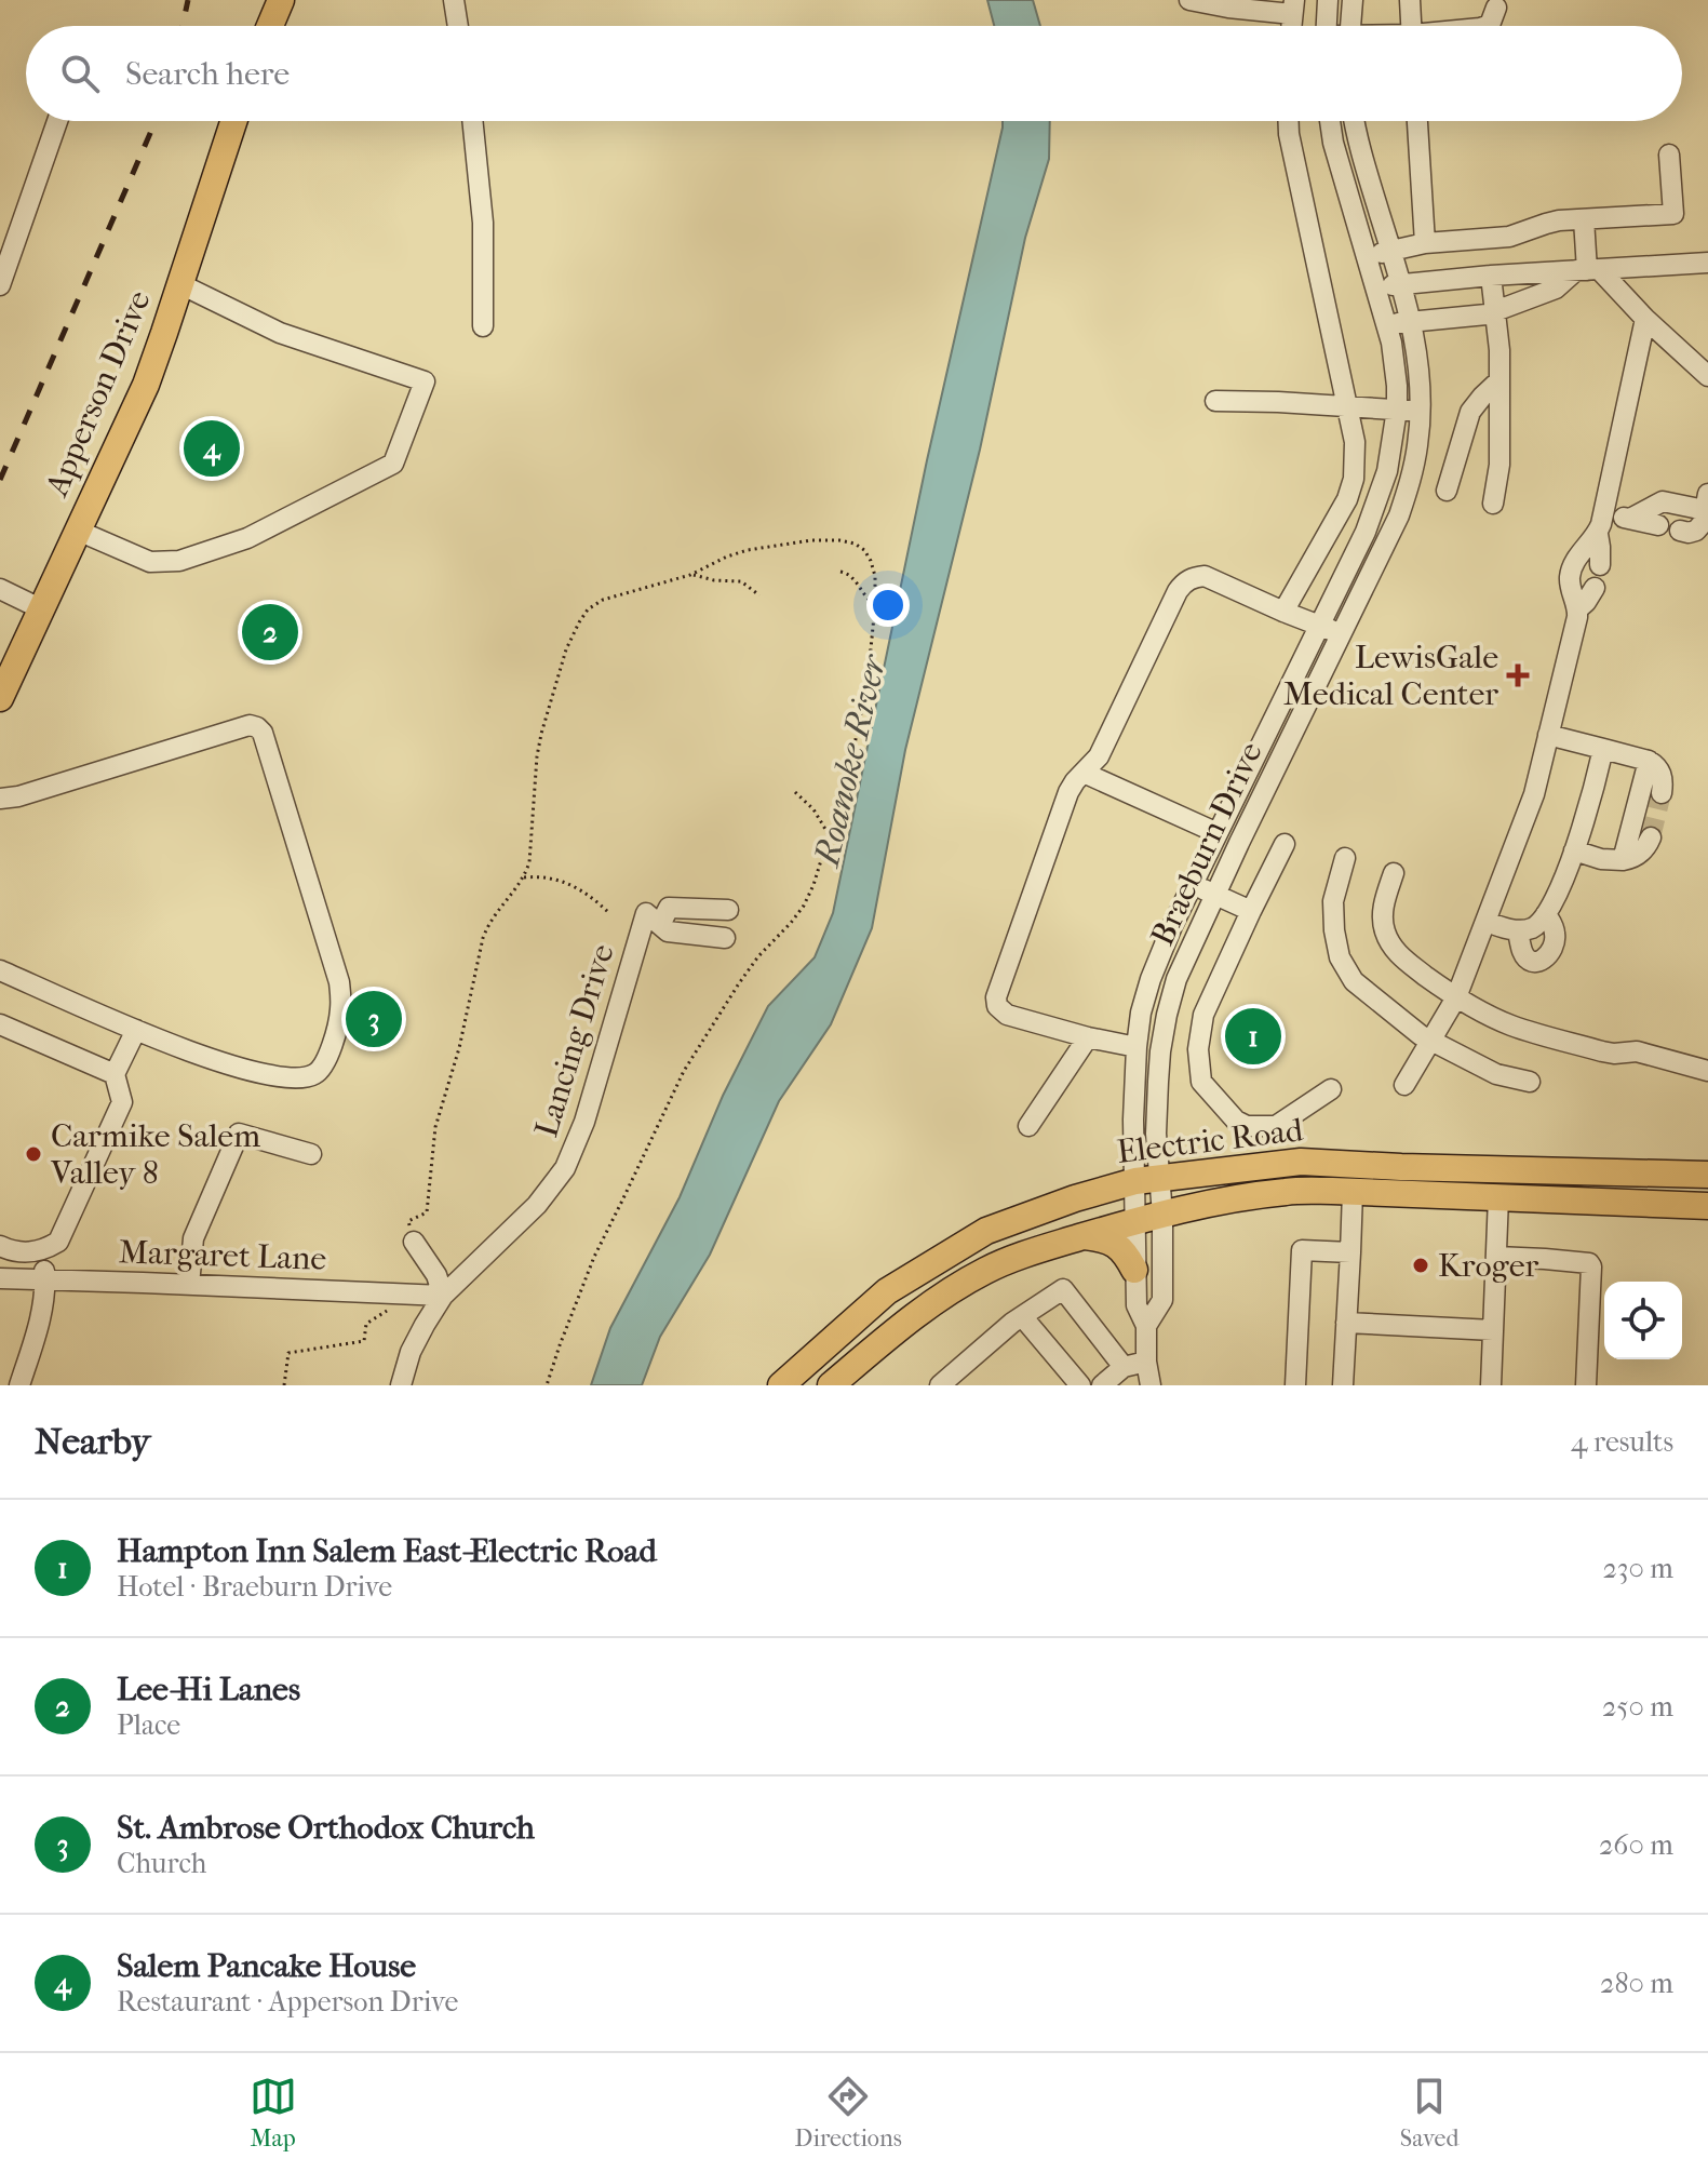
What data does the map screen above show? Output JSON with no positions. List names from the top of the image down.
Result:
{
  "streets": {
    "main road": ["Apperson Drive", "Electric Road"],
    "street": ["Braeburn Drive", "Lancing Drive", "Margaret Lane"]
  },
  "crossings": [
    ["Braeburn Drive", "Electric Road"],
    ["Lancing Drive", "Margaret Lane"]
  ],
  "water": ["Roanoke River"],
  "places": {
    "health": ["LewisGale Medical Center"],
    "other": ["Carmike Salem Valley 8", "Kroger"]
  },
  "page": {
    "search": "Search here",
    "pins": [
      "4",
      "2",
      "3",
      "1"
    ],
    "heading": ["Nearby", "4 results"],
    "list": [
      {
        "mark": "1",
        "name": "Hampton Inn Salem East-Electric Road",
        "note": "Hotel · Braeburn Drive",
        "value": "230 m"
      },
      {
        "mark": "2",
        "name": "Lee-Hi Lanes",
        "note": "Place",
        "value": "250 m"
      },
      {
        "mark": "3",
        "name": "St. Ambrose Orthodox Church",
        "note": "Church",
        "value": "260 m"
      },
      {
        "mark": "4",
        "name": "Salem Pancake House",
        "note": "Restaurant · Apperson Drive",
        "value": "280 m"
      }
    ],
    "nav": ["Map", "Directions", "Saved"]
  }
}
